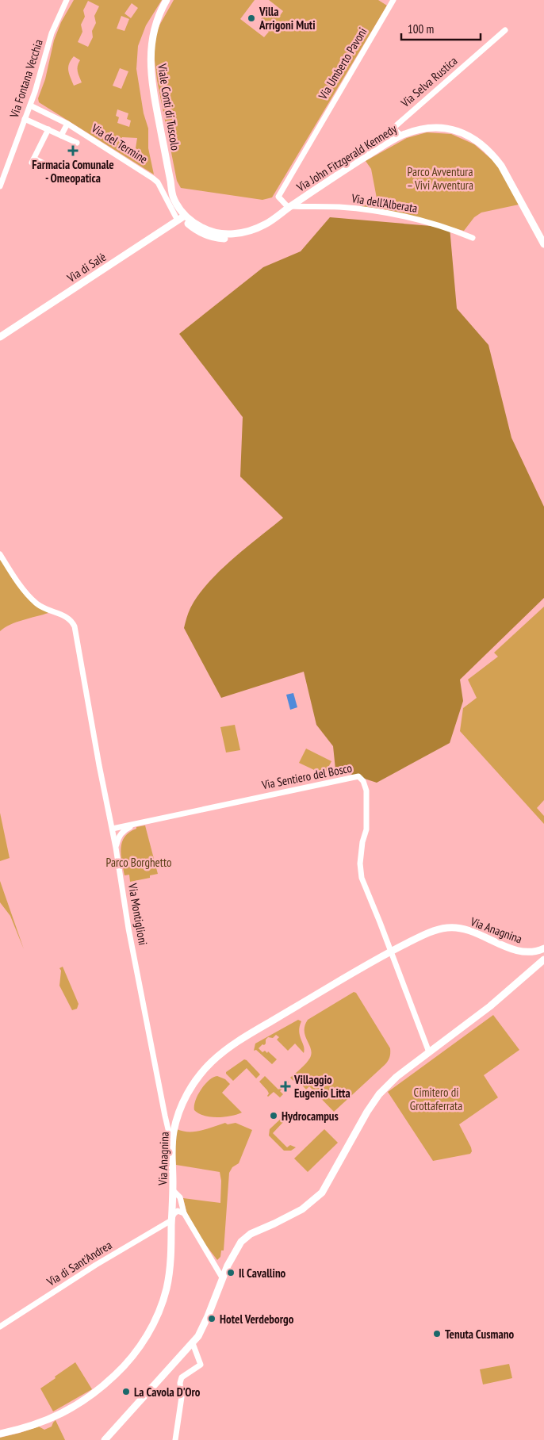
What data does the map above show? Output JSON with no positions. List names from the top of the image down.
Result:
{
  "streets": {
    "main road": [
      "Viale Conti di Tuscolo",
      "Via John Fitzgerald Kennedy",
      "Via di Salè",
      "Via Anagnina"
    ],
    "street": [
      "Via Umberto Pavoni",
      "Via Fontana Vecchia",
      "Via Selva Rustica",
      "Via del Termine",
      "Via dell'Alberata",
      "Via Sentiero del Bosco",
      "Via Montiglioni",
      "Via di Sant'Andrea"
    ]
  },
  "crossings": [
    ["Via Umberto Pavoni", "Via John Fitzgerald Kennedy"],
    ["Via Umberto Pavoni", "Via dell'Alberata"],
    ["Via Fontana Vecchia", "Via del Termine"],
    ["Via Selva Rustica", "Via John Fitzgerald Kennedy"],
    ["Viale Conti di Tuscolo", "Via del Termine"],
    ["Viale Conti di Tuscolo", "Via John Fitzgerald Kennedy"],
    ["Viale Conti di Tuscolo", "Via di Salè"],
    ["Via del Termine", "Via John Fitzgerald Kennedy"],
    ["Via del Termine", "Via di Salè"],
    ["Via John Fitzgerald Kennedy", "Via dell'Alberata"],
    ["Via John Fitzgerald Kennedy", "Via di Salè"],
    ["Via Sentiero del Bosco", "Via Montiglioni"],
    ["Via Sentiero del Bosco", "Via Anagnina"],
    ["Via Montiglioni", "Via Anagnina"],
    ["Via Anagnina", "Via di Sant'Andrea"]
  ],
  "parks": ["Parco Avventura – Vivi Avventura", "Parco Borghetto", "Cimitero di Grottaferrata"],
  "places": {
    "other": [
      "Villa Arrigoni Muti",
      "Hydrocampus",
      "Il Cavallino",
      "Hotel Verdeborgo",
      "Tenuta Cusmano",
      "La Cavola D'Oro"
    ],
    "health": ["Farmacia Comunale - Omeopatica", "Villaggio Eugenio Litta"]
  },
  "scale_bar": "100 m"
}
